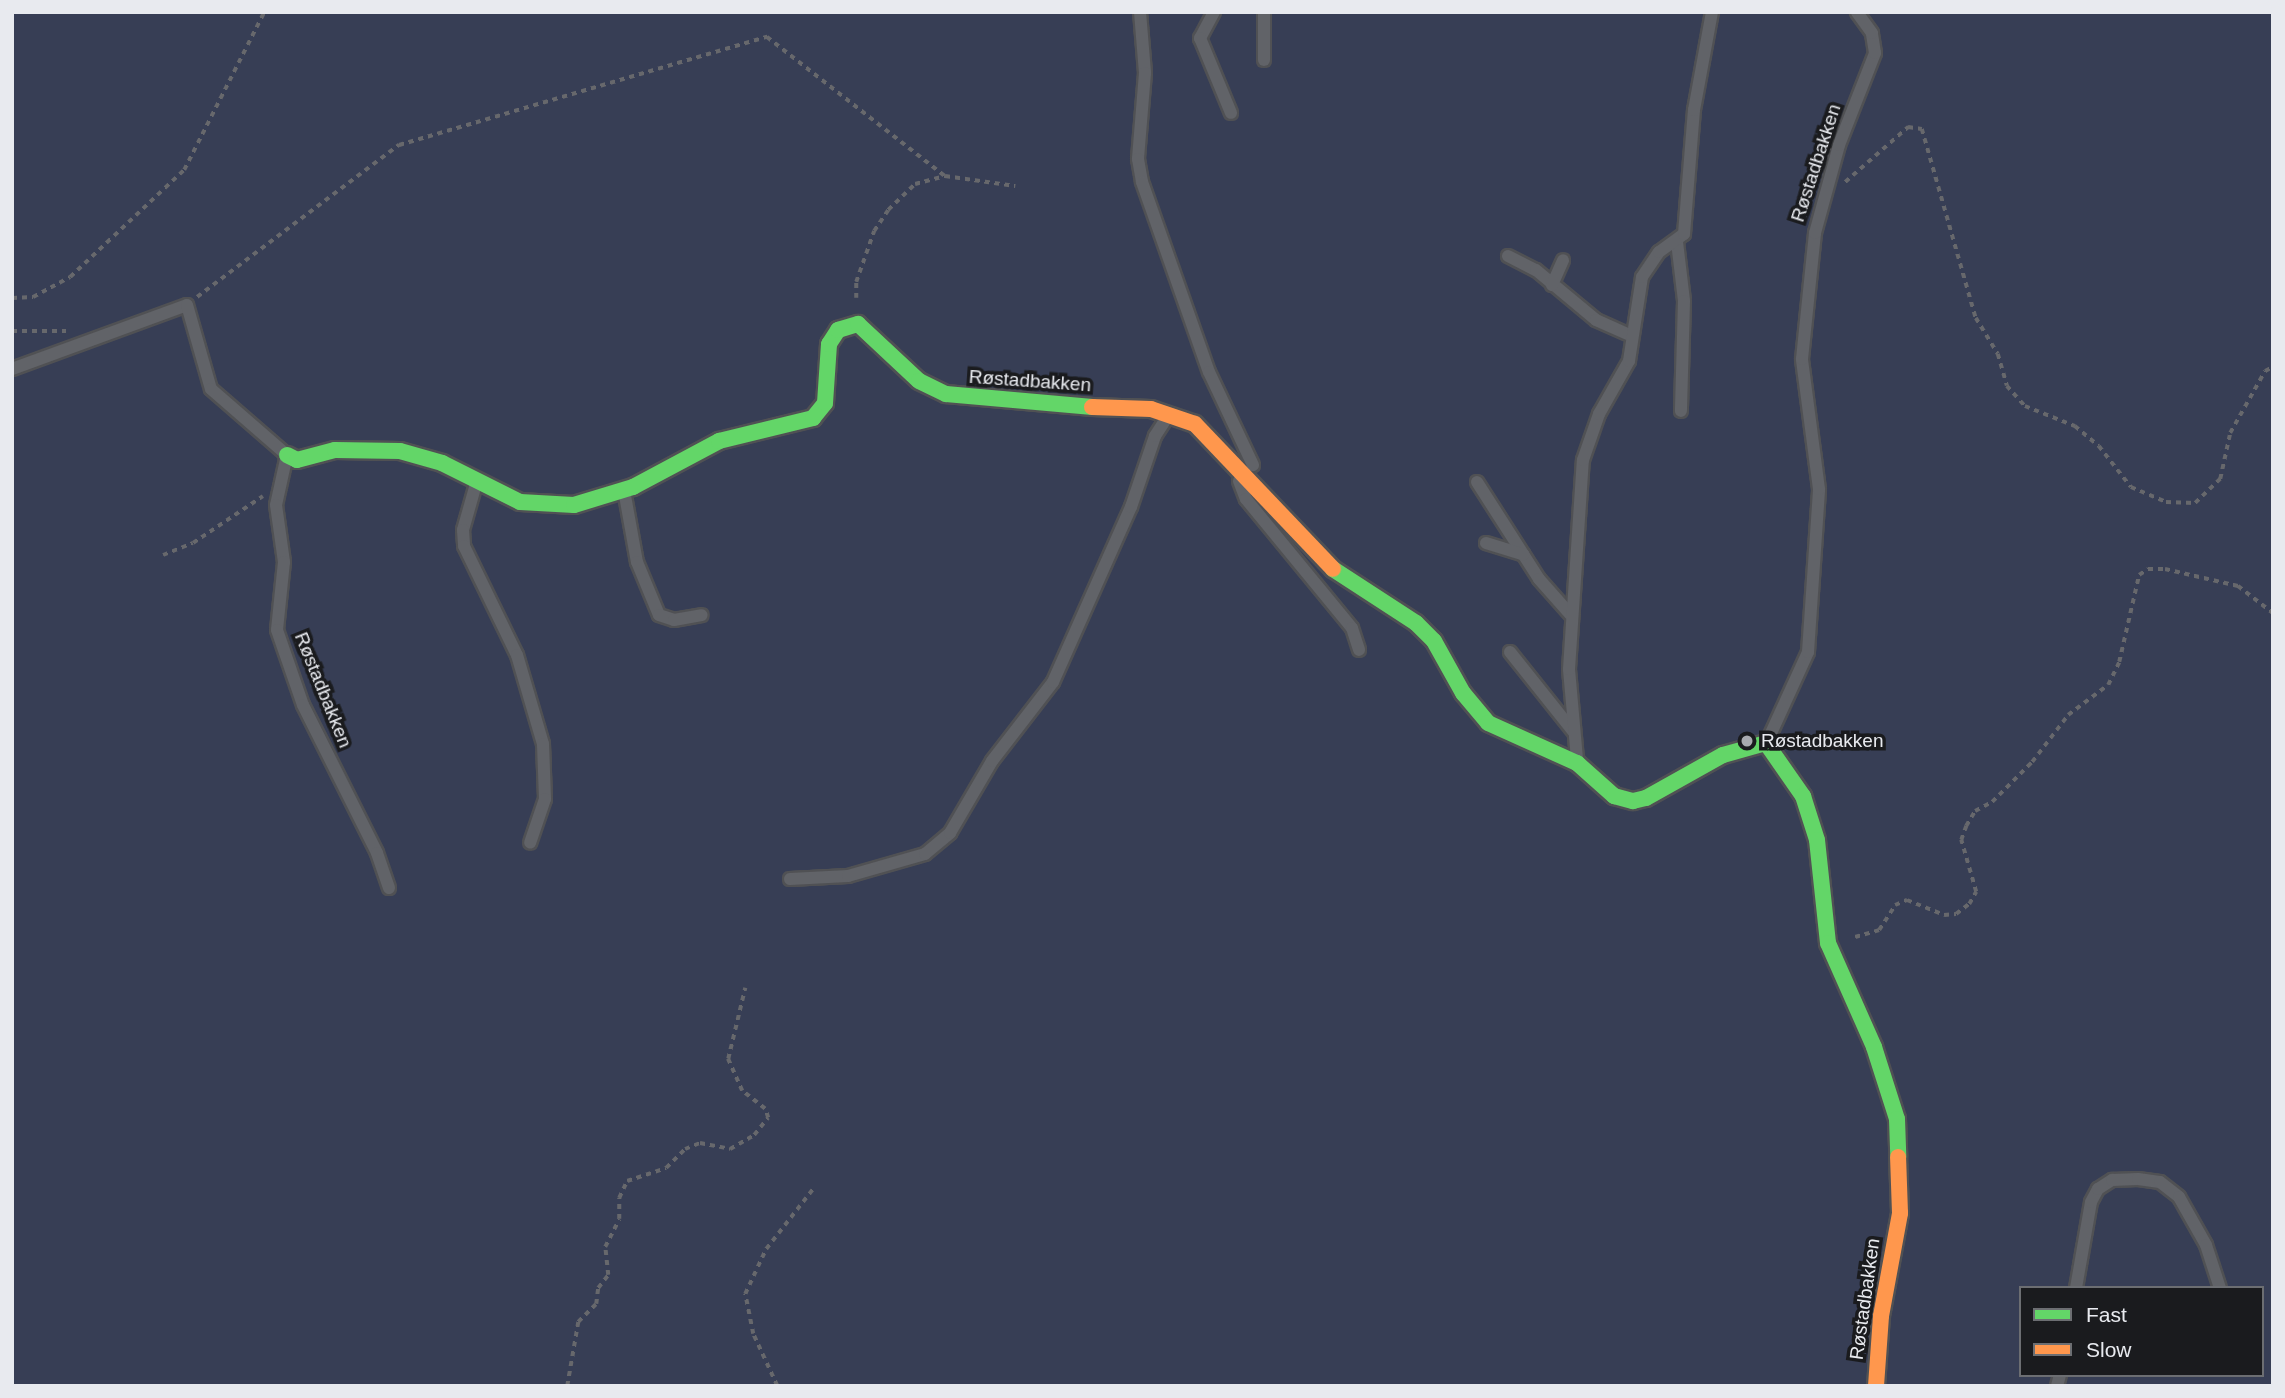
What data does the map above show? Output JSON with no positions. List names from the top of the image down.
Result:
{
  "streets": {
    "street": ["Røstadbakken"]
  },
  "places": ["Røstadbakken"],
  "legend": ["Fast", "Slow"]
}
